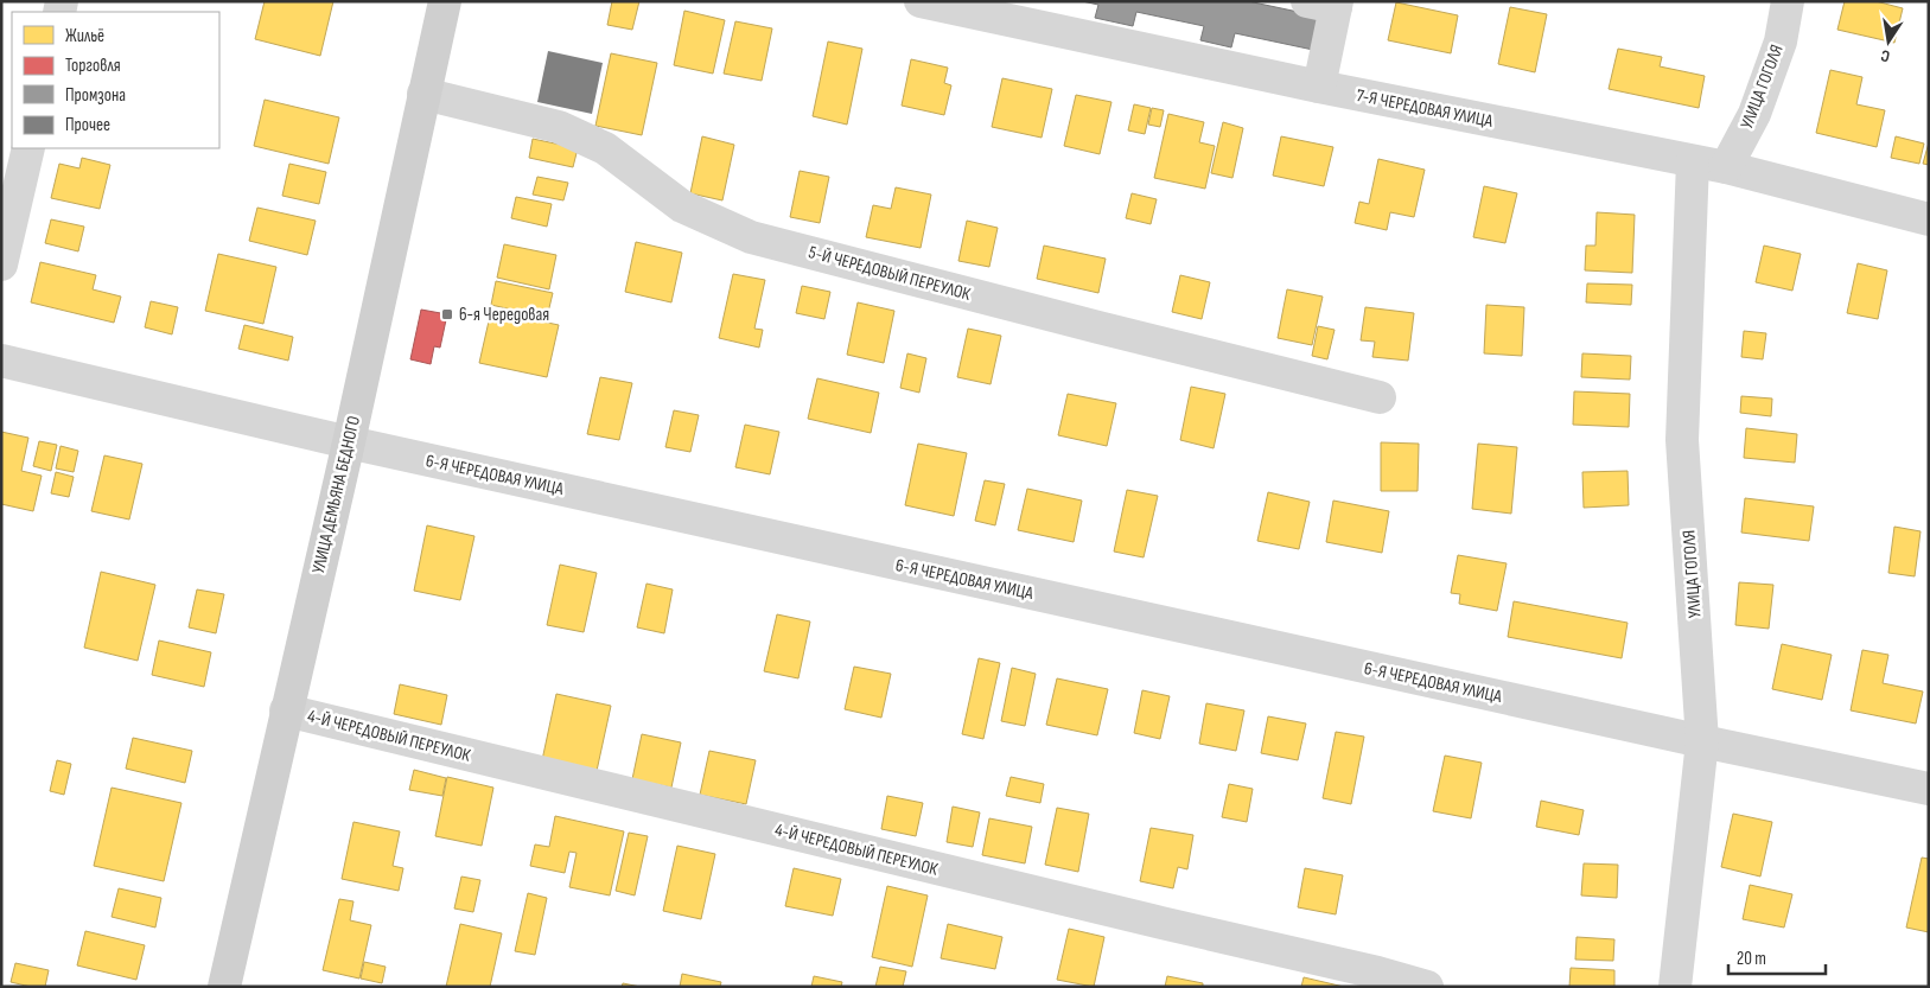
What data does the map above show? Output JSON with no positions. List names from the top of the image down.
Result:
{
  "streets": {
    "main road": ["УЛИЦА ДЕМЬЯНА БЕДНОГО"],
    "street": [
      "УЛИЦА ГОГОЛЯ",
      "7-Я ЧЕРЕДОВАЯ УЛИЦА",
      "5-Й ЧЕРЕДОВЫЙ ПЕРЕУЛОК",
      "6-Я ЧЕРЕДОВАЯ УЛИЦА",
      "4-Й ЧЕРЕДОВЫЙ ПЕРЕУЛОК"
    ]
  },
  "crossings": [
    ["УЛИЦА ГОГОЛЯ", "7-Я ЧЕРЕДОВАЯ УЛИЦА"],
    ["УЛИЦА ГОГОЛЯ", "6-Я ЧЕРЕДОВАЯ УЛИЦА"],
    ["5-Й ЧЕРЕДОВЫЙ ПЕРЕУЛОК", "УЛИЦА ДЕМЬЯНА БЕДНОГО"],
    ["6-Я ЧЕРЕДОВАЯ УЛИЦА", "УЛИЦА ДЕМЬЯНА БЕДНОГО"],
    ["УЛИЦА ДЕМЬЯНА БЕДНОГО", "4-Й ЧЕРЕДОВЫЙ ПЕРЕУЛОК"]
  ],
  "places": {
    "transit": ["6-я Чередовая"]
  },
  "legend": [
    "Жильё",
    "Торговля",
    "Промзона",
    "Прочее"
  ],
  "scale_bar": "20 m",
  "north": "bottom"
}
